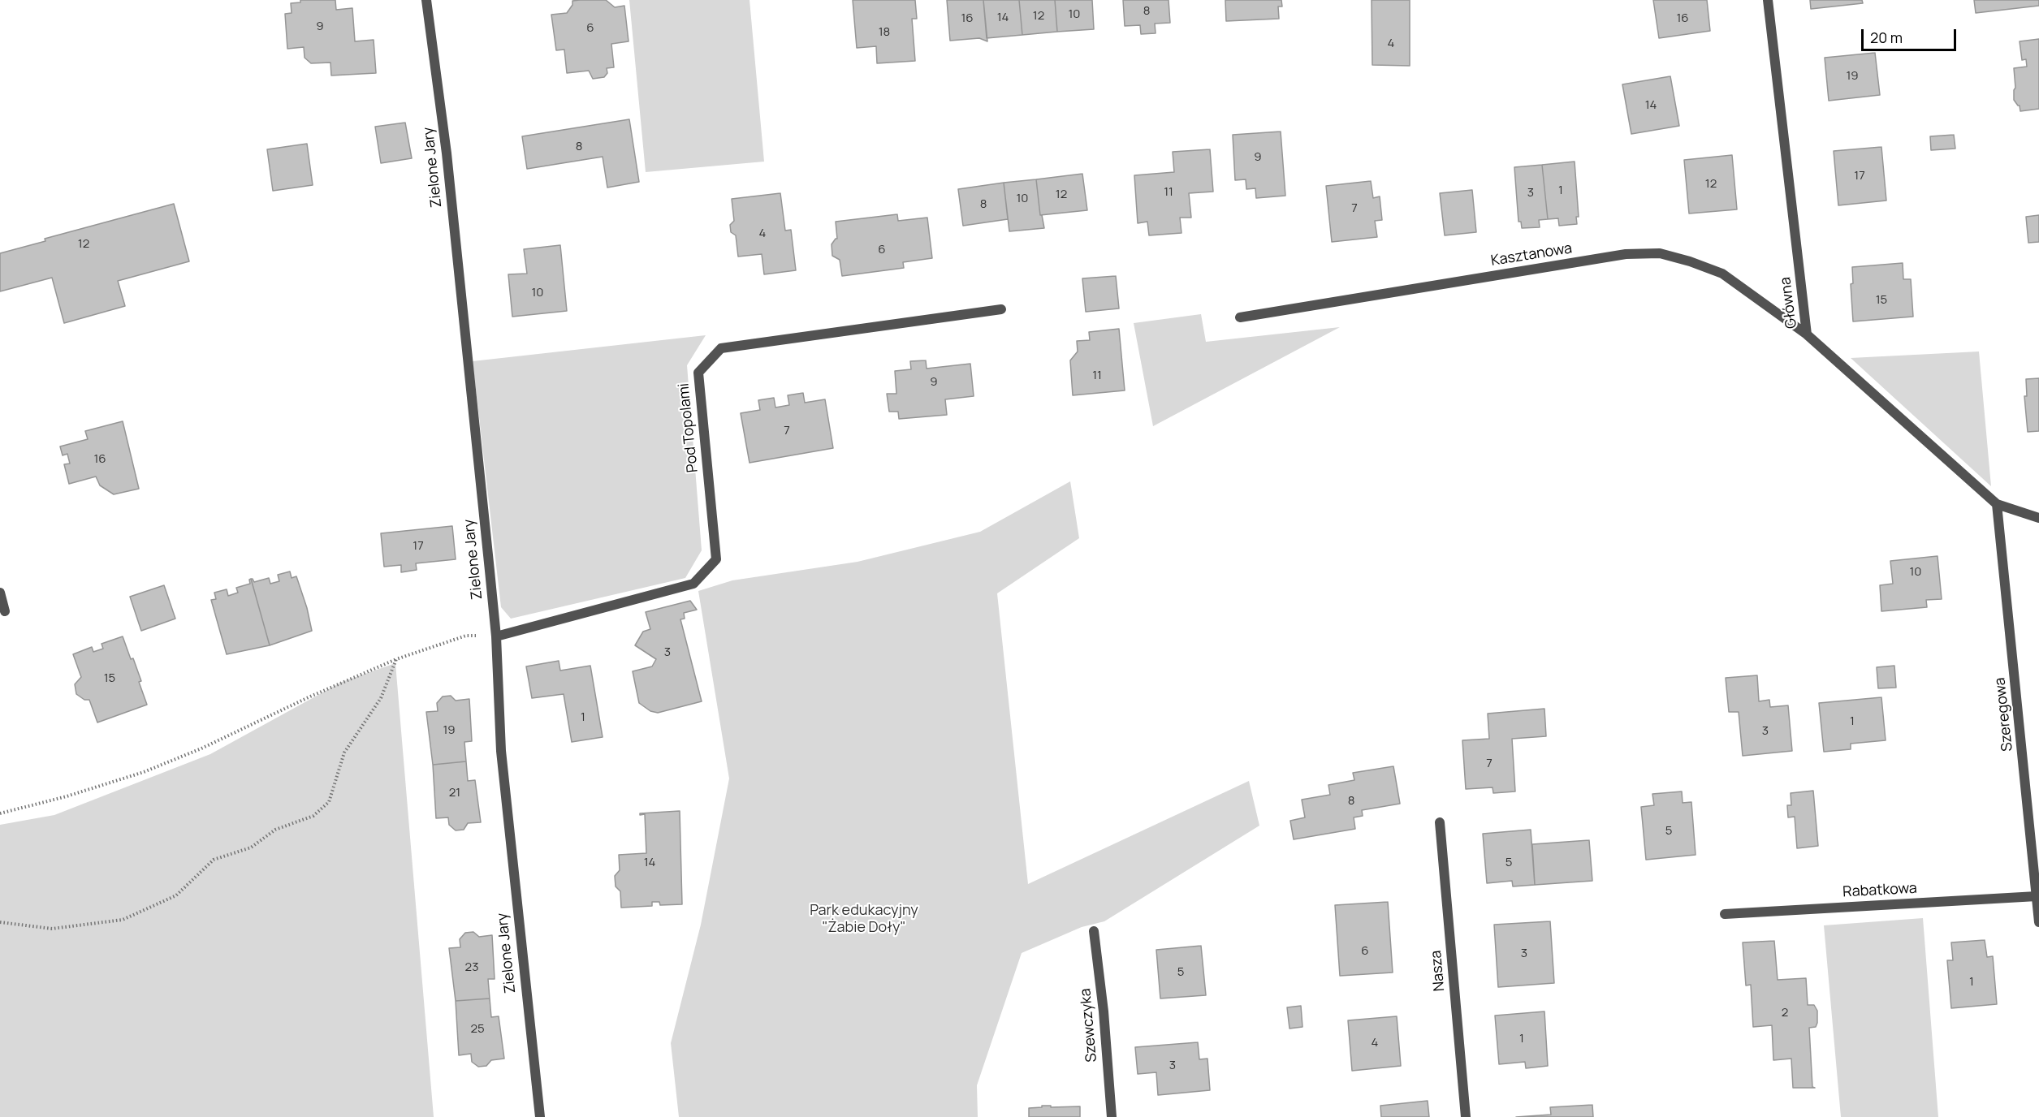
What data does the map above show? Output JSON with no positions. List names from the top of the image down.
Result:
{
  "streets": {
    "street": [
      "Zielone Jary",
      "Kasztanowa",
      "Główna",
      "Pod Topolami",
      "Szeregowa",
      "Rabatkowa",
      "Nasza",
      "Szewczyka"
    ]
  },
  "crossings": [
    ["Zielone Jary", "Pod Topolami"],
    ["Kasztanowa", "Główna"],
    ["Główna", "Szeregowa"],
    ["Szeregowa", "Rabatkowa"]
  ],
  "parks": ["Park edukacyjny \"Żabie Doły\""],
  "house_numbers": [
    "8",
    "10",
    "12",
    "14",
    "16",
    "16",
    "9",
    "6",
    "18",
    "4",
    "19",
    "14",
    "8",
    "9",
    "17",
    "12",
    "1",
    "11",
    "3",
    "12",
    "10",
    "8",
    "7",
    "4",
    "12",
    "6",
    "10",
    "15",
    "11",
    "9",
    "7",
    "16",
    "17",
    "10",
    "3",
    "15",
    "1",
    "1",
    "19",
    "3",
    "7",
    "21",
    "8",
    "5",
    "14",
    "5",
    "6",
    "3",
    "23",
    "5",
    "1",
    "2",
    "25",
    "1",
    "4",
    "3"
  ],
  "scale_bar": "20 m"
}
